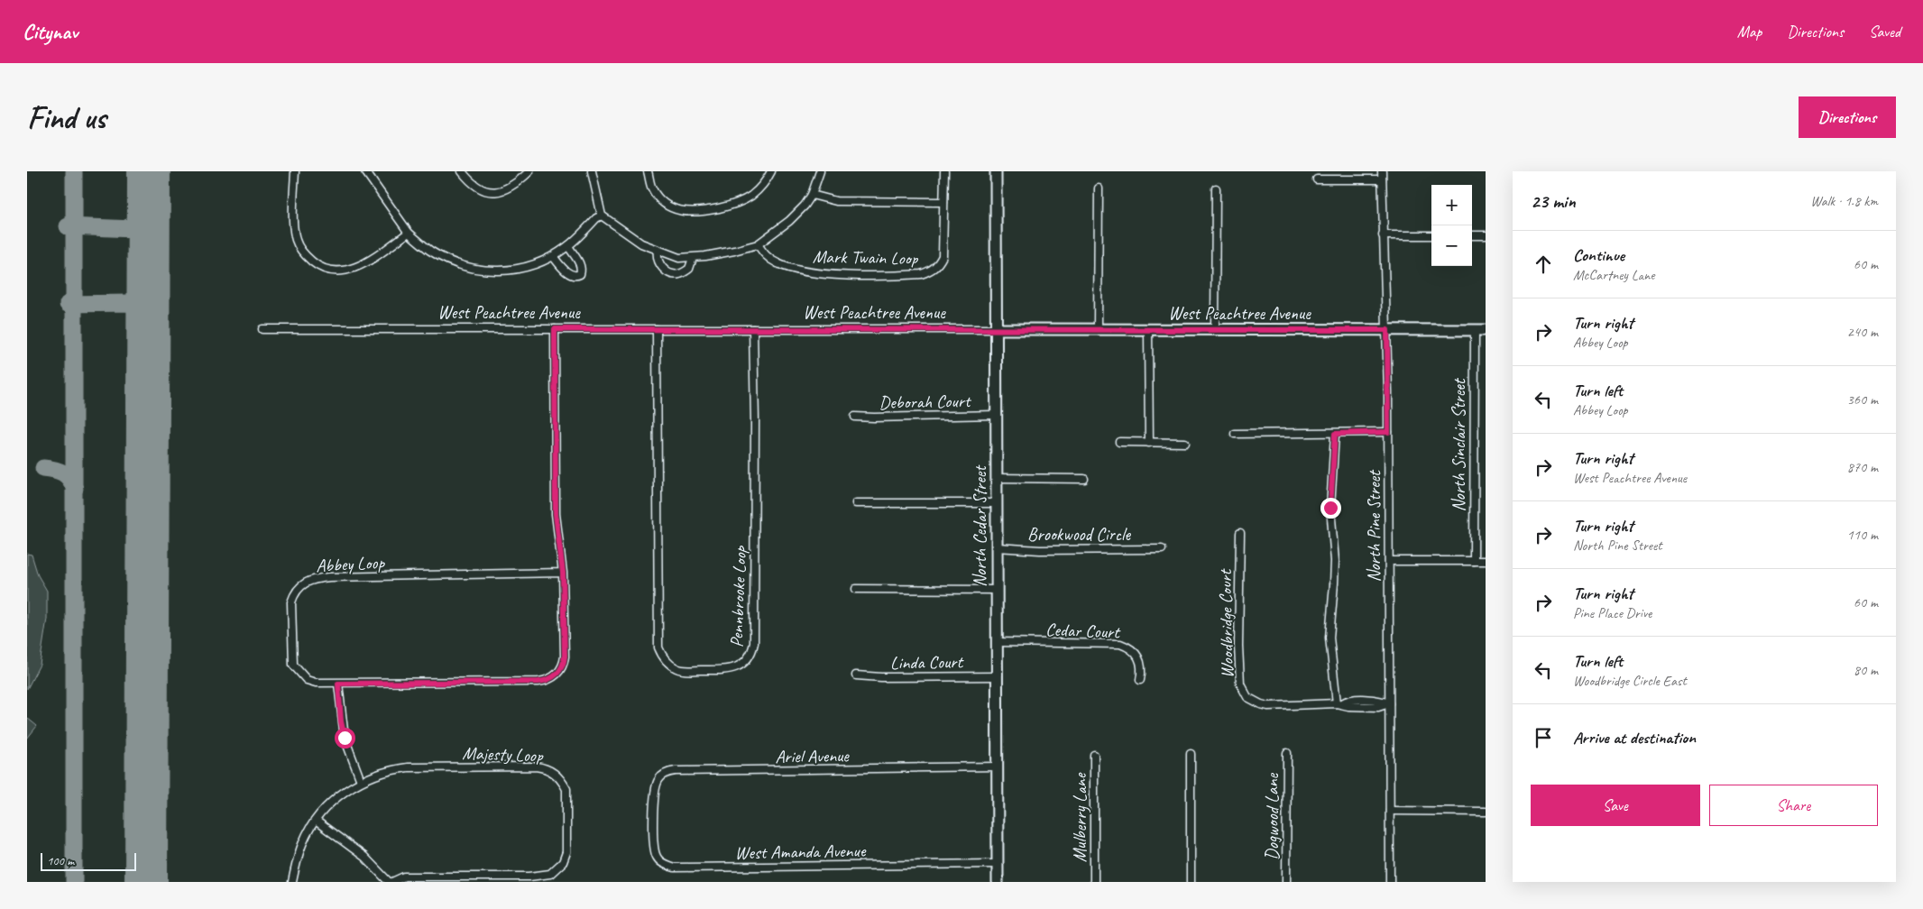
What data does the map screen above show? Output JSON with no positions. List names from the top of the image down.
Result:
{
  "streets": {
    "street": [
      "Mark Twain Loop",
      "West Peachtree Avenue",
      "Deborah Court",
      "North Sinclair Street",
      "North Cedar Street",
      "North Pine Street",
      "Brookwood Circle",
      "Abbey Loop",
      "Pennbrooke Loop",
      "Woodbridge Court",
      "Cedar Court",
      "Linda Court",
      "Majesty Loop",
      "Ariel Avenue",
      "Dogwood Lane",
      "Mulberry Lane",
      "West Amanda Avenue"
    ]
  },
  "crossings": [
    ["West Peachtree Avenue", "North Sinclair Street"],
    ["West Peachtree Avenue", "North Cedar Street"],
    ["West Peachtree Avenue", "North Pine Street"],
    ["West Peachtree Avenue", "Abbey Loop"],
    ["West Peachtree Avenue", "Pennbrooke Loop"],
    ["Deborah Court", "North Cedar Street"],
    ["North Cedar Street", "Brookwood Circle"],
    ["North Cedar Street", "Cedar Court"],
    ["North Cedar Street", "Linda Court"],
    ["North Cedar Street", "Ariel Avenue"],
    ["North Cedar Street", "West Amanda Avenue"],
    ["North Pine Street", "Woodbridge Court"],
    ["Ariel Avenue", "West Amanda Avenue"]
  ],
  "scale_bar": "100 m",
  "page": {
    "header": "Citynav",
    "nav": ["Map", "Directions", "Saved"],
    "buttons": [
      "Directions",
      ["Save", "Share"]
    ],
    "title": "Find us",
    "heading": ["23 min", "Walk · 1.8 km"],
    "map_buttons": ["+", "−"],
    "list": [
      ["Continue", "McCartney Lane", "60 m"],
      ["Turn right", "Abbey Loop", "240 m"],
      ["Turn left", "Abbey Loop", "360 m"],
      ["Turn right", "West Peachtree Avenue", "870 m"],
      ["Turn right", "North Pine Street", "110 m"],
      ["Turn right", "Pine Place Drive", "60 m"],
      ["Turn left", "Woodbridge Circle East", "80 m"],
      "Arrive at destination"
    ],
    "scale": "100 m"
  }
}
